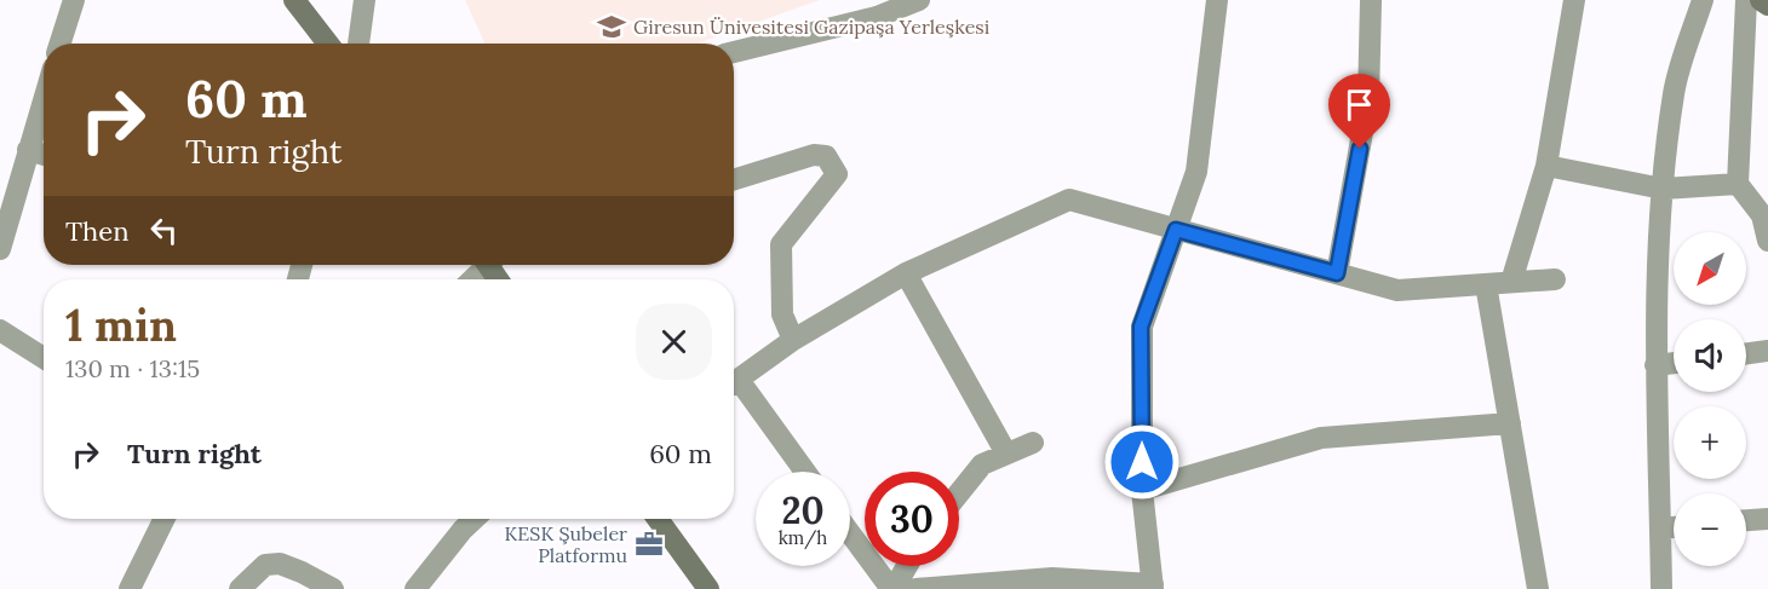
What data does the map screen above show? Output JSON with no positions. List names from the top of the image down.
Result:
{
  "places": {
    "school or university": ["Giresun Ünivesitesi Gazipaşa Yerleşkesi"],
    "office": ["KESK Şubeler Platformu"]
  },
  "north": "bottom left",
  "page": {
    "turn": ["60 m", "Turn right"],
    "then": "Then",
    "map_buttons": ["+", "−"],
    "heading": ["1 min", "130 m · 13:15"],
    "list": [
      {
        "name": "Turn right",
        "value": "60 m"
      }
    ],
    "speed": "20 km/h",
    "limit": "30"
  }
}
